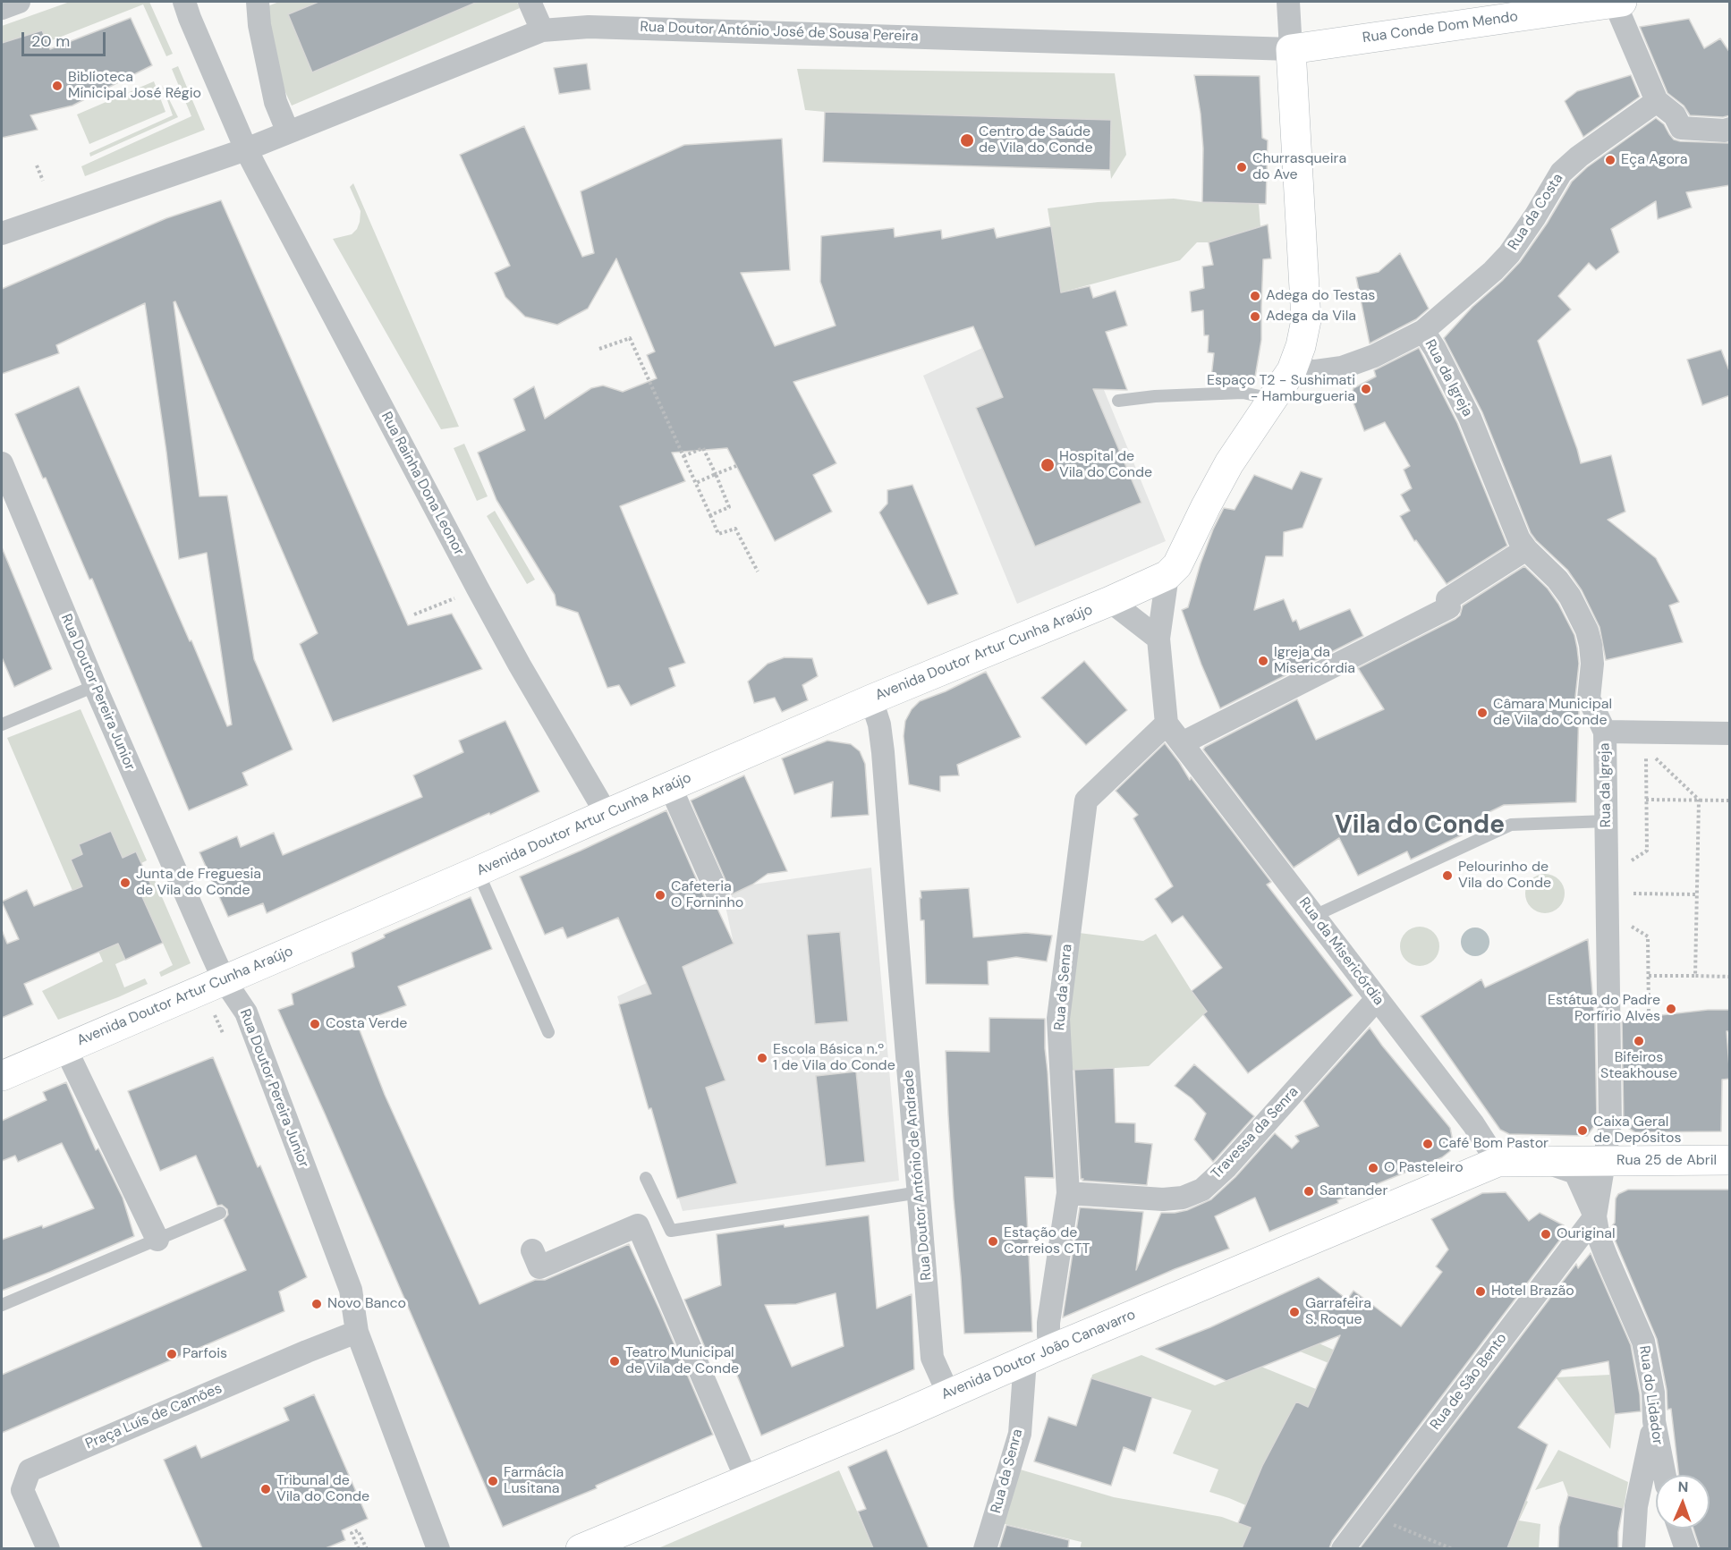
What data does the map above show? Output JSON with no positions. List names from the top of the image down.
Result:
{
  "streets": {
    "street": [
      "Rua Conde Dom Mendo",
      "Rua Doutor António José de Sousa Pereira",
      "Rua da Costa",
      "Rua da Igreja",
      "Rua Rainha Dona Leonor",
      "Avenida Doutor Artur Cunha Araújo",
      "Rua Doutor Pereira Junior",
      "Rua da Misericórdia",
      "Rua da Senra",
      "Travessa da Senra",
      "Rua 25 de Abril",
      "Rua Doutor António de Andrade",
      "Avenida Doutor João Canavarro",
      "Rua de São Bento",
      "Rua do Lidador",
      "Praça Luís de Camões"
    ]
  },
  "crossings": [
    ["Rua Conde Dom Mendo", "Rua Doutor António José de Sousa Pereira"],
    ["Rua Doutor António José de Sousa Pereira", "Rua Rainha Dona Leonor"],
    ["Rua da Costa", "Rua da Igreja"],
    ["Rua da Igreja", "Rua 25 de Abril"],
    ["Rua da Igreja", "Rua de São Bento"],
    ["Rua da Igreja", "Rua do Lidador"],
    ["Rua Rainha Dona Leonor", "Avenida Doutor Artur Cunha Araújo"],
    ["Avenida Doutor Artur Cunha Araújo", "Rua Doutor Pereira Junior"],
    ["Avenida Doutor Artur Cunha Araújo", "Rua Doutor António de Andrade"],
    ["Rua Doutor Pereira Junior", "Praça Luís de Camões"],
    ["Rua da Misericórdia", "Rua da Senra"],
    ["Rua da Misericórdia", "Travessa da Senra"],
    ["Rua da Misericórdia", "Rua 25 de Abril"],
    ["Rua da Misericórdia", "Avenida Doutor João Canavarro"],
    ["Rua da Senra", "Travessa da Senra"],
    ["Rua da Senra", "Avenida Doutor João Canavarro"],
    ["Rua 25 de Abril", "Avenida Doutor João Canavarro"],
    ["Rua Doutor António de Andrade", "Avenida Doutor João Canavarro"],
    ["Rua de São Bento", "Rua do Lidador"]
  ],
  "districts": ["Vila do Conde"],
  "places": [
    "Biblioteca Minicipal José Régio",
    "Centro de Saúde de Vila do Conde",
    "Eça Agora",
    "Churrasqueira do Ave",
    "Adega do Testas",
    "Adega da Vila",
    "Espaço T2 - Sushimati - Hamburgueria",
    "Hospital de Vila do Conde",
    "Igreja da Misericórdia",
    "Câmara Municipal de Vila do Conde",
    "Pelourinho de Vila do Conde",
    "Junta de Freguesia de Vila do Conde",
    "Cafeteria O Forninho",
    "Estátua do Padre Porfírio Alves",
    "Costa Verde",
    "Bifeiros Steakhouse",
    "Escola Básica n.º 1 de Vila do Conde",
    "Caixa Geral de Depósitos",
    "Café Bom Pastor",
    "O Pasteleiro",
    "Santander",
    "Ouriginal",
    "Estação de Correios CTT",
    "Hotel Brazão",
    "Novo Banco",
    "Garrafeira S. Roque",
    "Parfois",
    "Teatro Municipal de Vila de Conde",
    "Farmácia Lusitana",
    "Tribunal de Vila do Conde"
  ],
  "scale_bar": "20 m",
  "north": "top"
}
